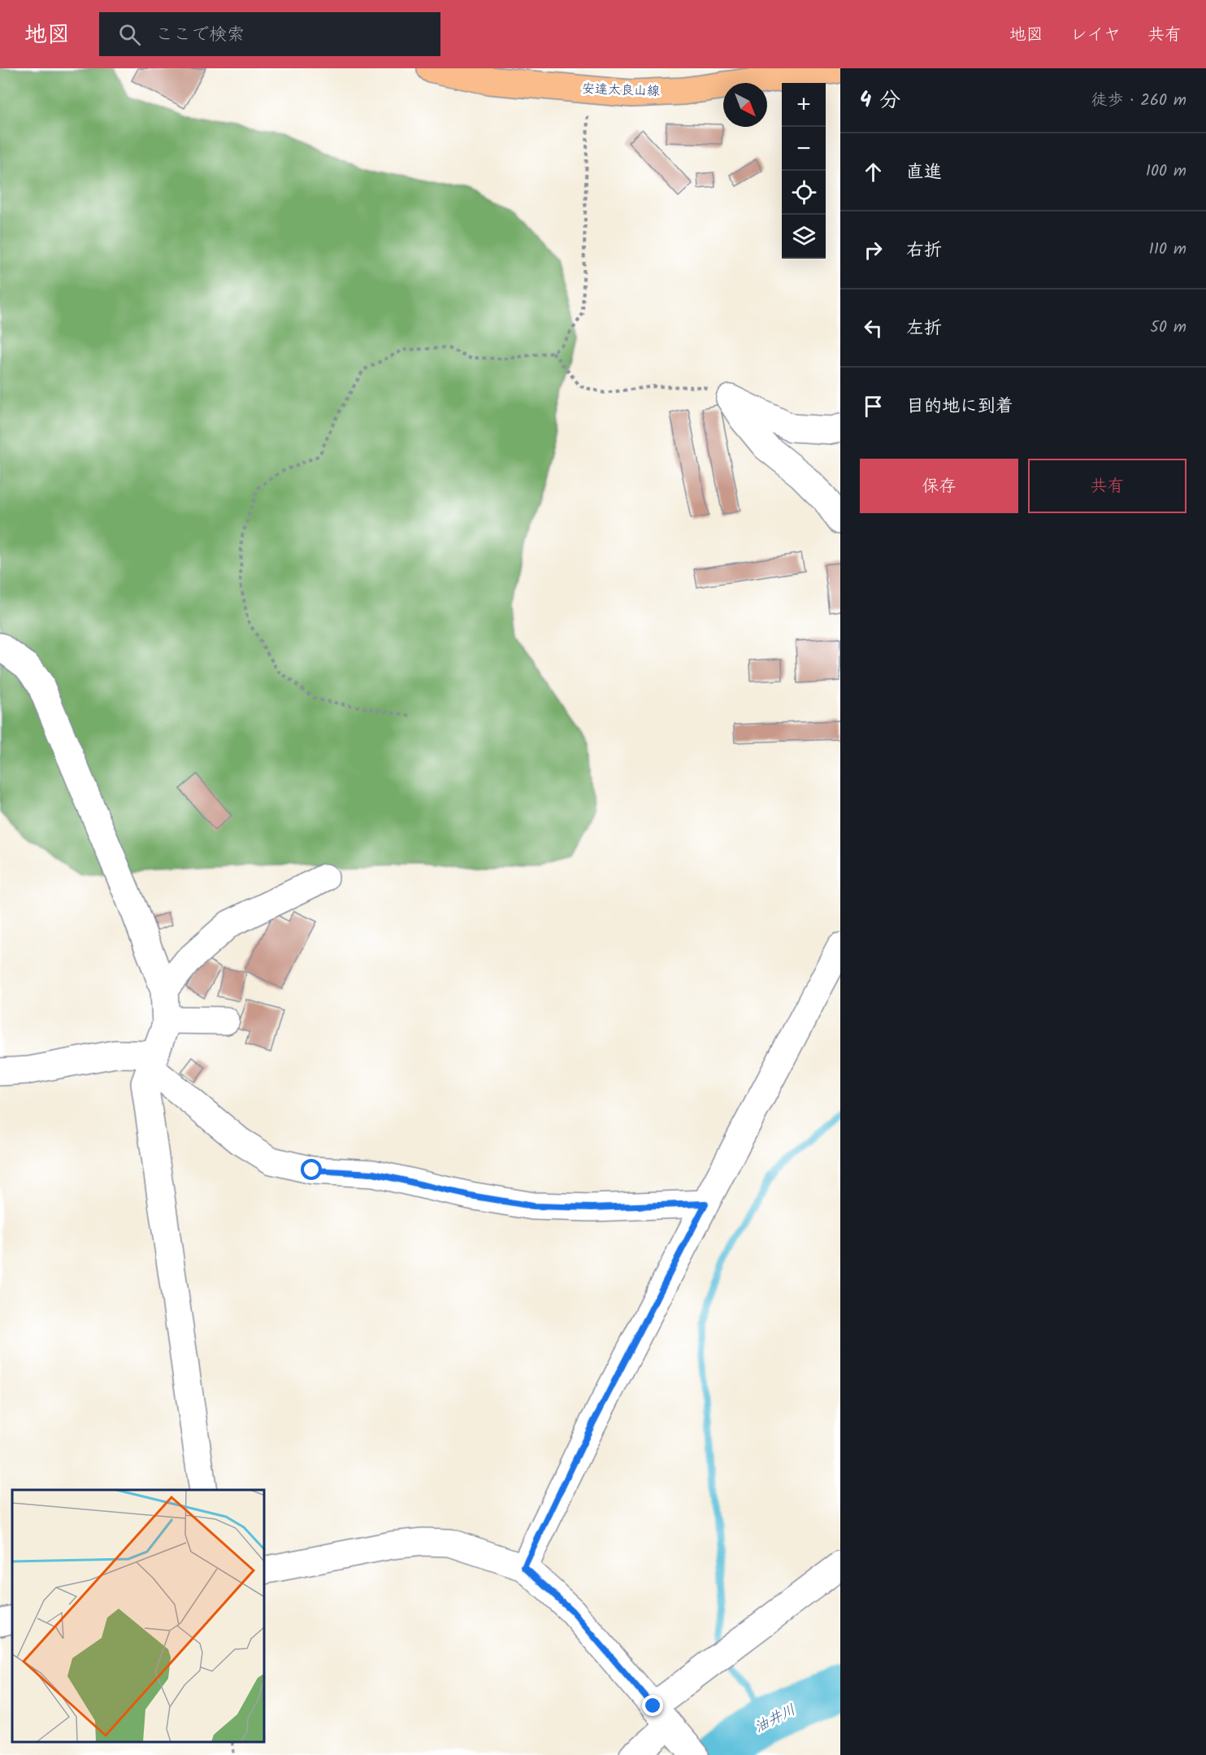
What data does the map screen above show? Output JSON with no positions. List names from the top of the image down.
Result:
{
  "streets": {
    "main road": ["安達太良山線"]
  },
  "water": ["油井川"],
  "north": "bottom right",
  "page": {
    "header": "地図",
    "search": "ここで検索",
    "nav": ["地図", "レイヤ", "共有"],
    "heading": ["4 分", "徒歩 · 260 m"],
    "map_buttons": ["+", "−"],
    "list": [
      ["直進", "100 m"],
      ["右折", "110 m"],
      ["左折", "50 m"],
      "目的地に到着"
    ],
    "buttons": ["保存", "共有"]
  }
}
